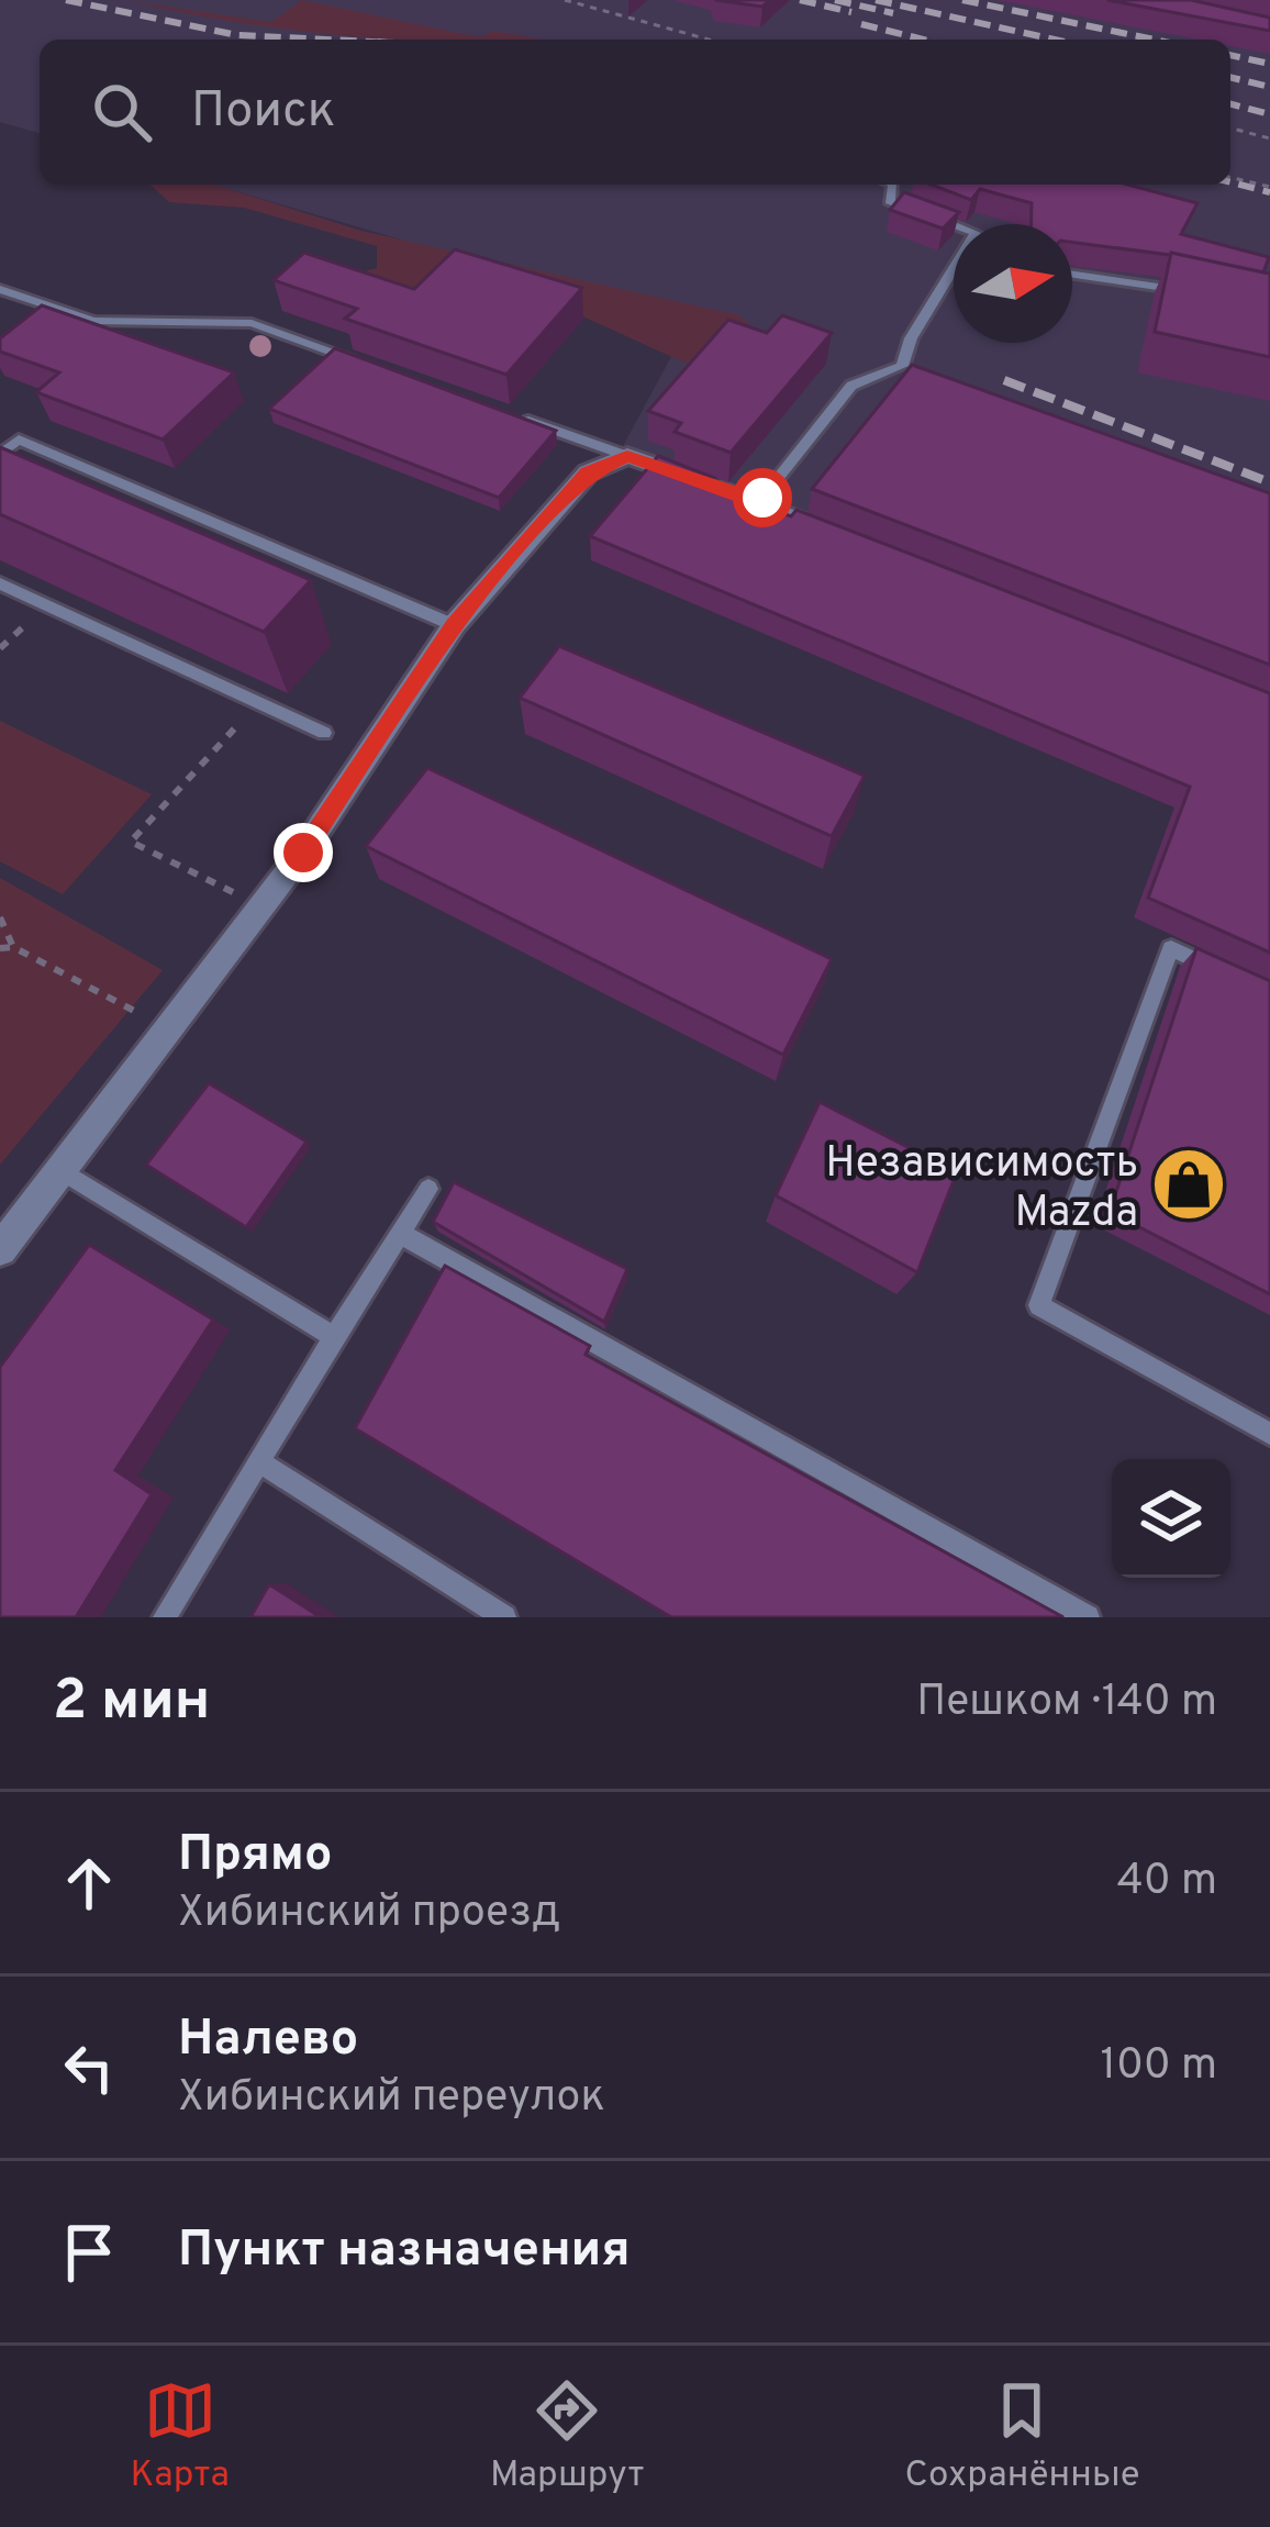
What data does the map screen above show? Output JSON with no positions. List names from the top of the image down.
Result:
{
  "places": {
    "shop": ["Независимость Mazda"]
  },
  "north": "right",
  "page": {
    "search": "Поиск",
    "heading": ["2 мин", "Пешком · 140 m"],
    "list": [
      ["Прямо", "Хибинский проезд", "40 m"],
      ["Налево", "Хибинский переулок", "100 m"],
      "Пункт назначения"
    ],
    "nav": ["Карта", "Маршрут", "Сохранённые"]
  }
}
